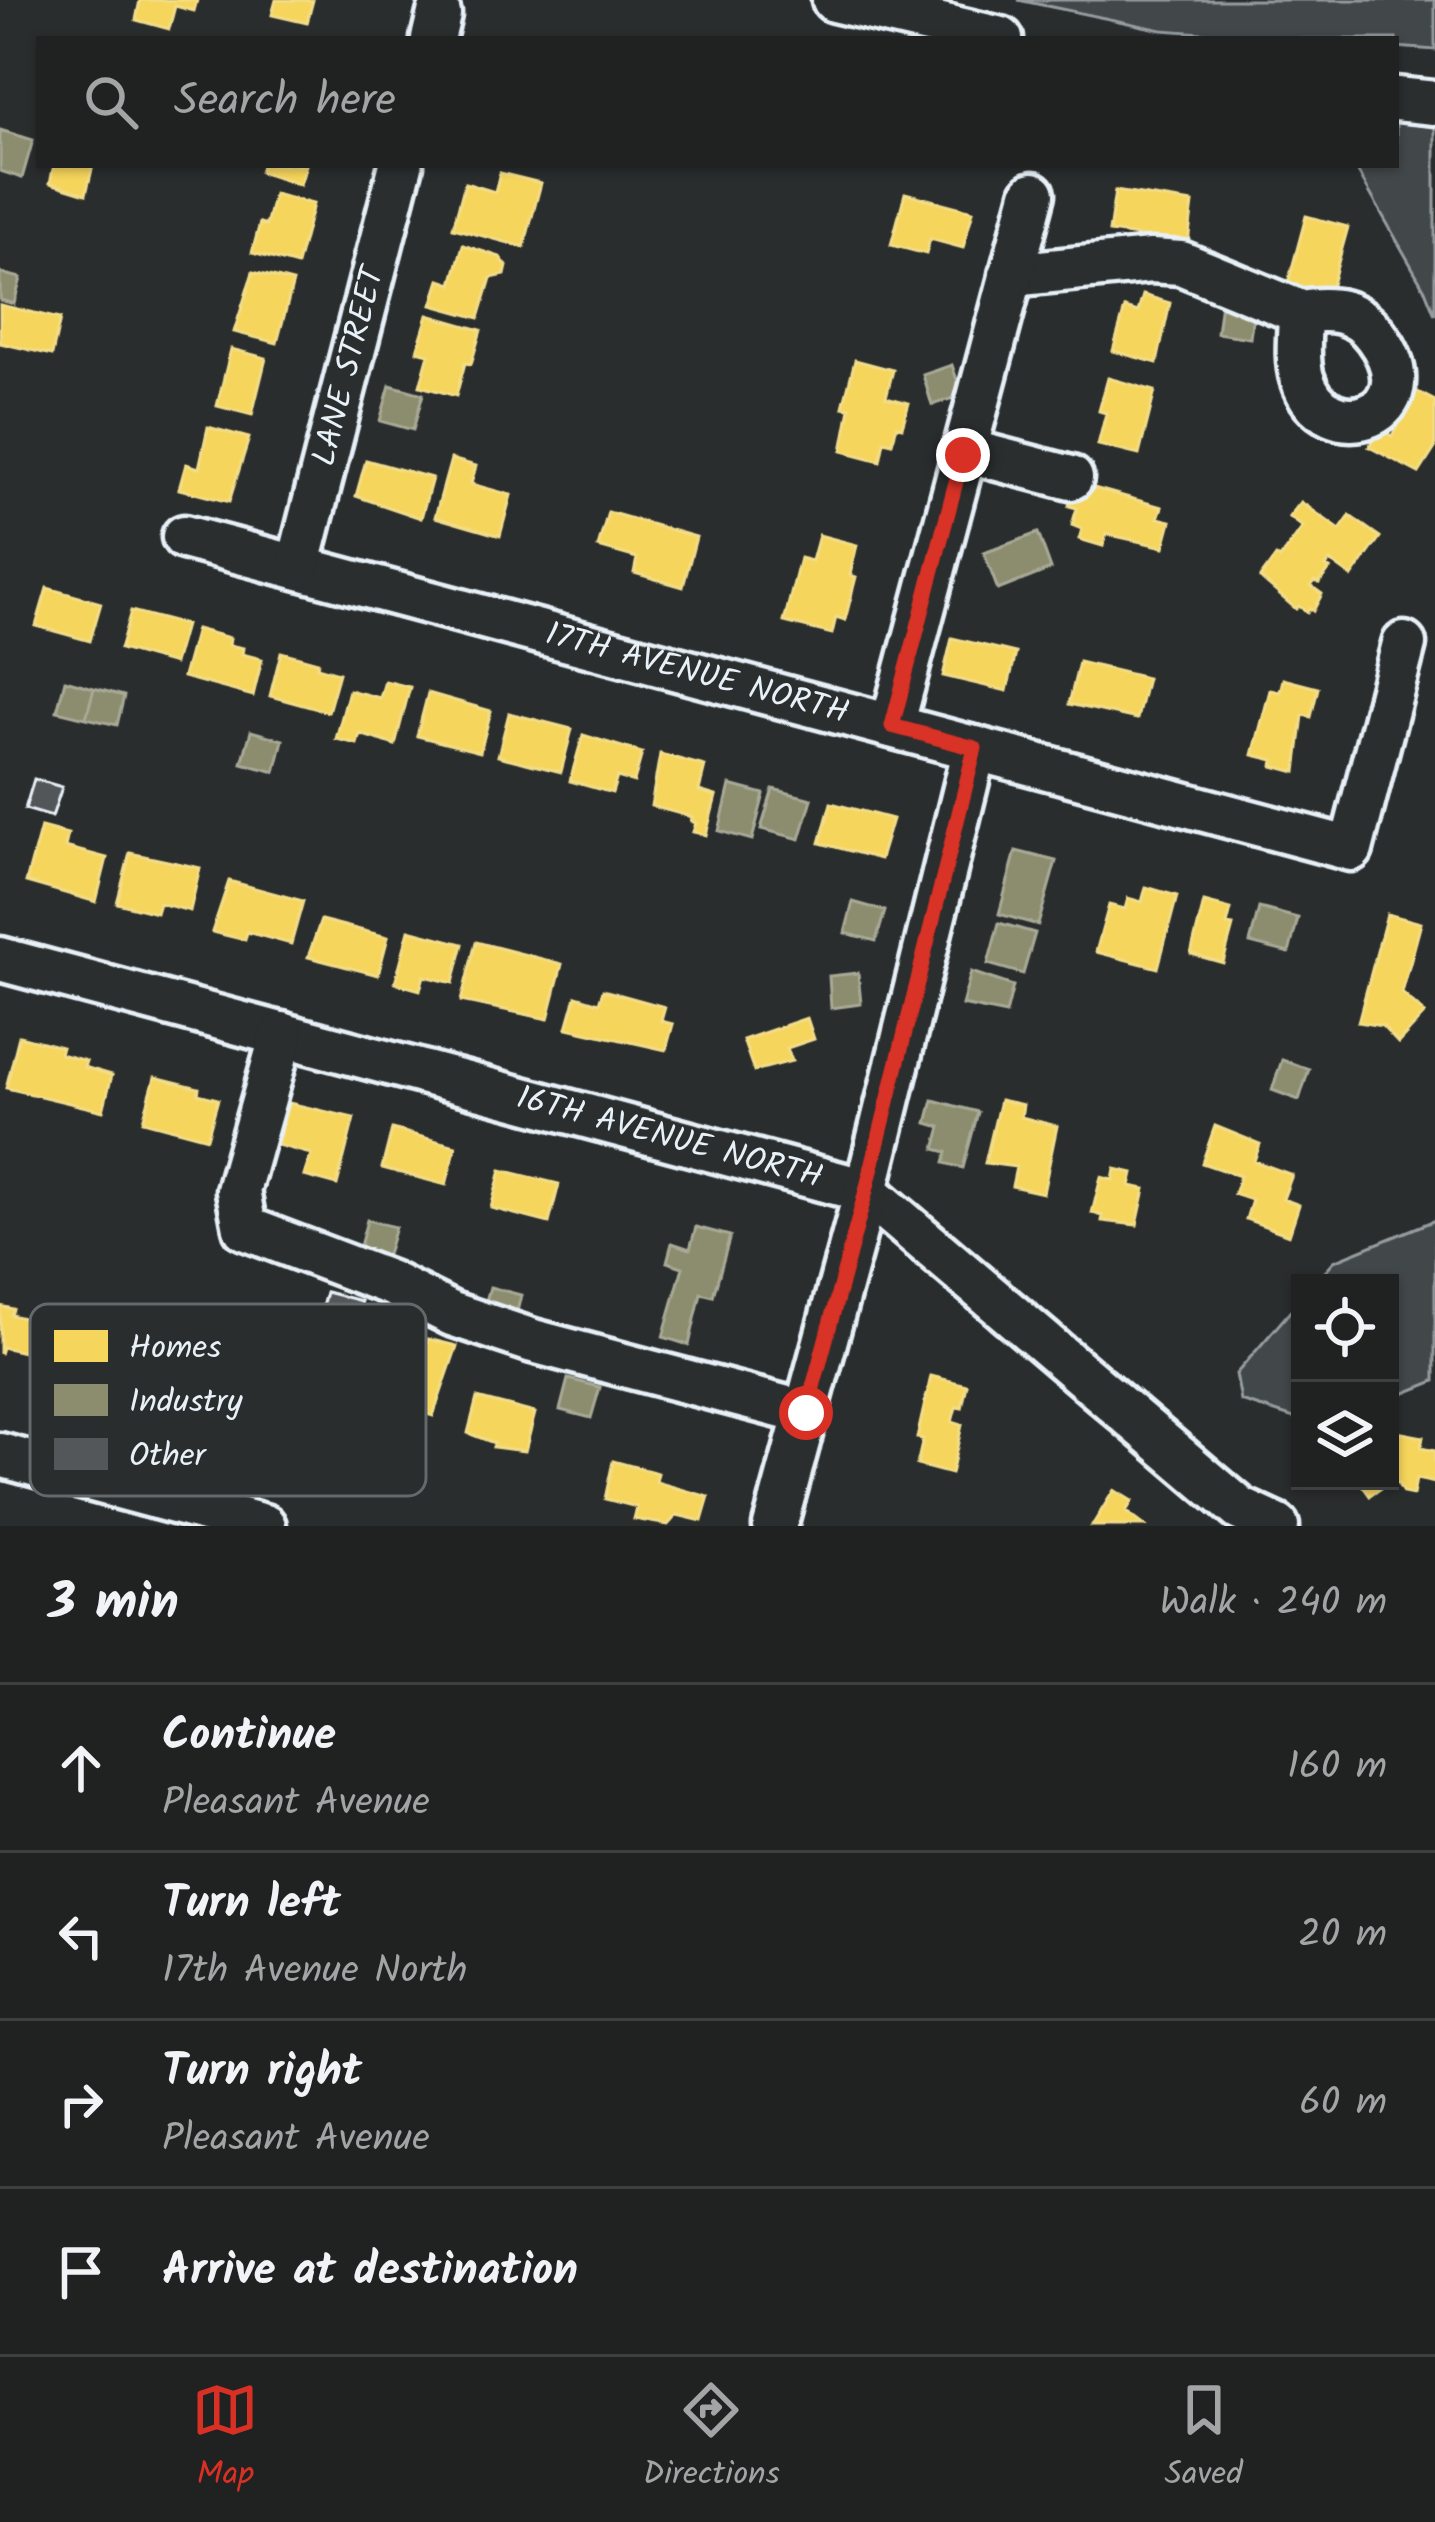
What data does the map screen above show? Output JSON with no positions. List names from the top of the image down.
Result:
{
  "streets": {
    "street": ["LANE STREET", "17TH AVENUE NORTH", "16TH AVENUE NORTH"]
  },
  "crossings": [
    ["LANE STREET", "17TH AVENUE NORTH"]
  ],
  "legend": ["Homes", "Industry", "Other"],
  "page": {
    "search": "Search here",
    "heading": ["3 min", "Walk · 240 m"],
    "list": [
      ["Continue", "Pleasant Avenue", "160 m"],
      ["Turn left", "17th Avenue North", "20 m"],
      ["Turn right", "Pleasant Avenue", "60 m"],
      "Arrive at destination"
    ],
    "nav": ["Map", "Directions", "Saved"]
  }
}
